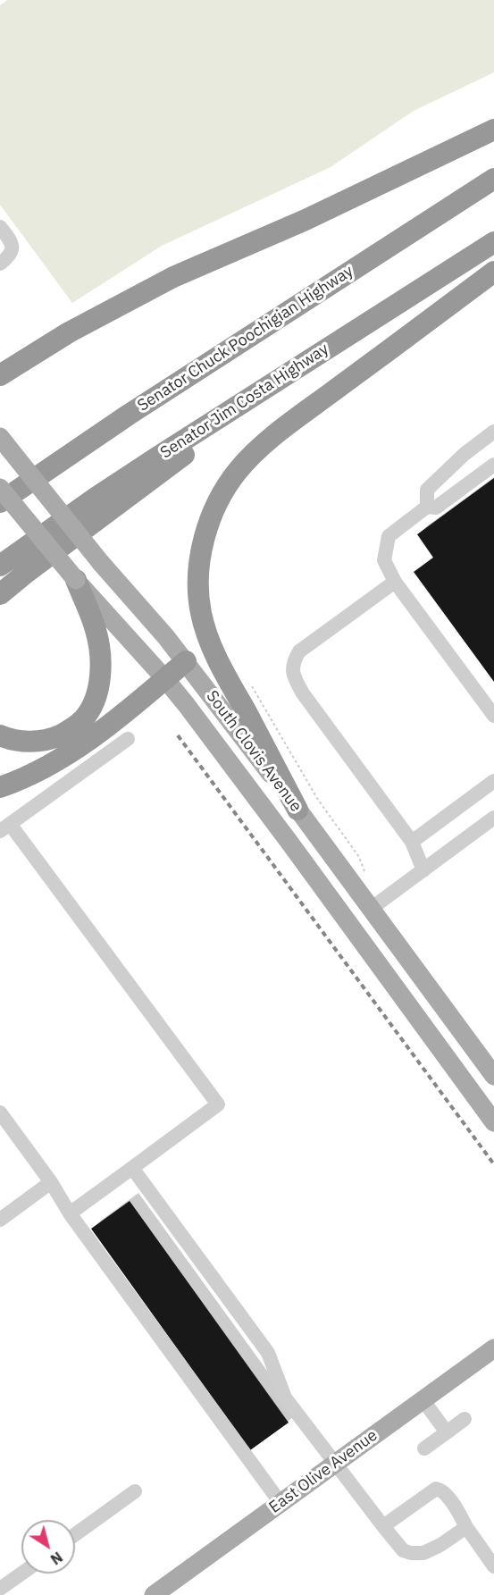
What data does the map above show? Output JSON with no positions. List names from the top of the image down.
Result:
{
  "streets": {
    "highway": ["Senator Chuck Poochigian Highway", "Senator Jim Costa Highway"],
    "main road": ["South Clovis Avenue", "East Olive Avenue"]
  },
  "north": "bottom right"
}
